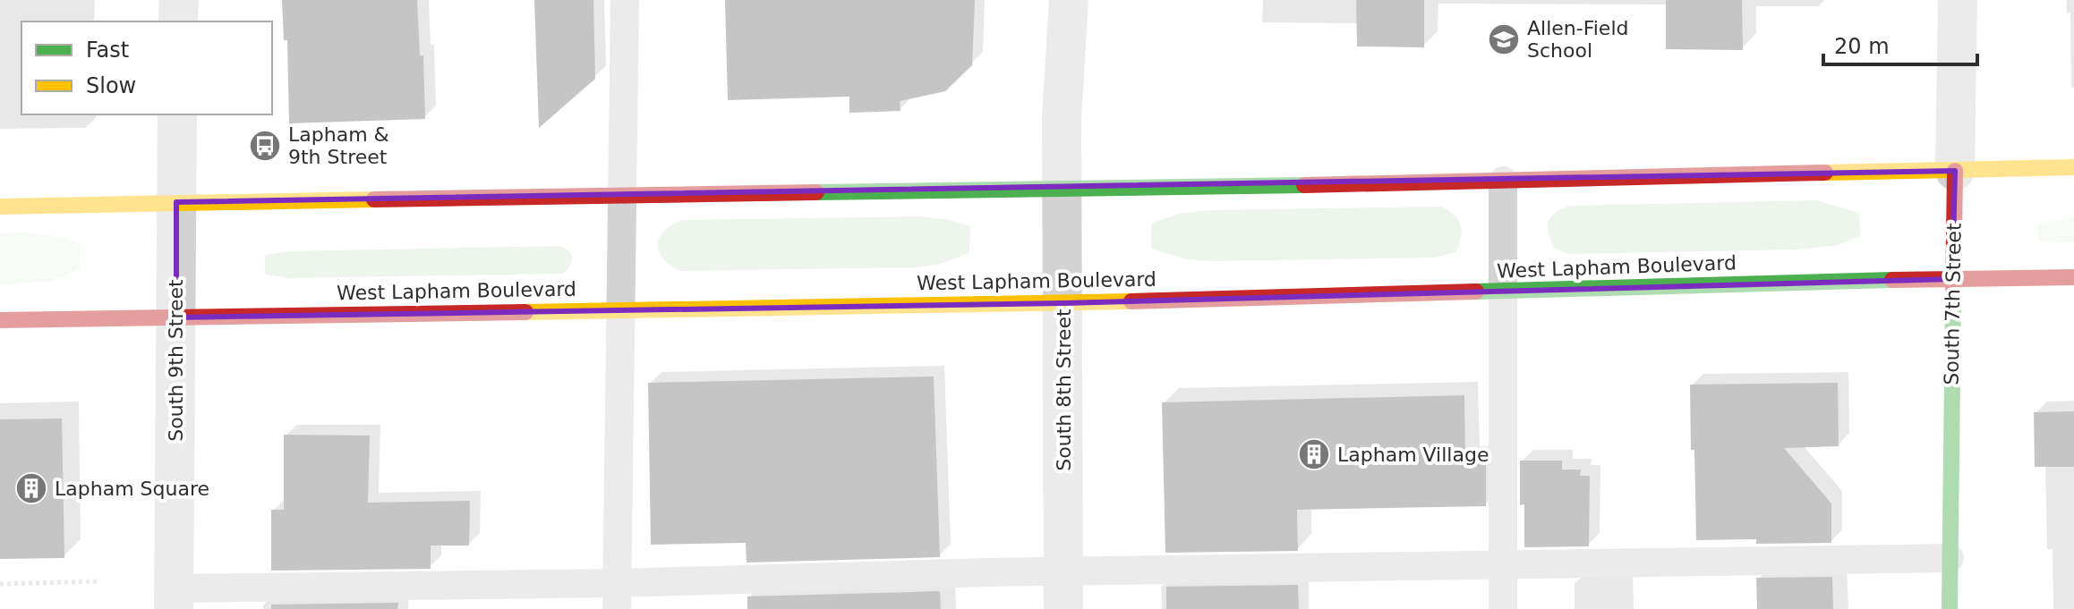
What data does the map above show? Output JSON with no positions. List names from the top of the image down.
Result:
{
  "streets": {
    "street": [
      "West Lapham Boulevard",
      "South 7th Street",
      "South 9th Street",
      "South 8th Street"
    ]
  },
  "crossings": [
    ["West Lapham Boulevard", "South 7th Street"],
    ["West Lapham Boulevard", "South 9th Street"],
    ["West Lapham Boulevard", "South 8th Street"]
  ],
  "places": {
    "school or university": ["Allen-Field School"],
    "bus stop": ["Lapham & 9th Street"],
    "building": ["Lapham Village", "Lapham Square"]
  },
  "legend": ["Fast", "Slow"],
  "scale_bar": "20 m"
}
